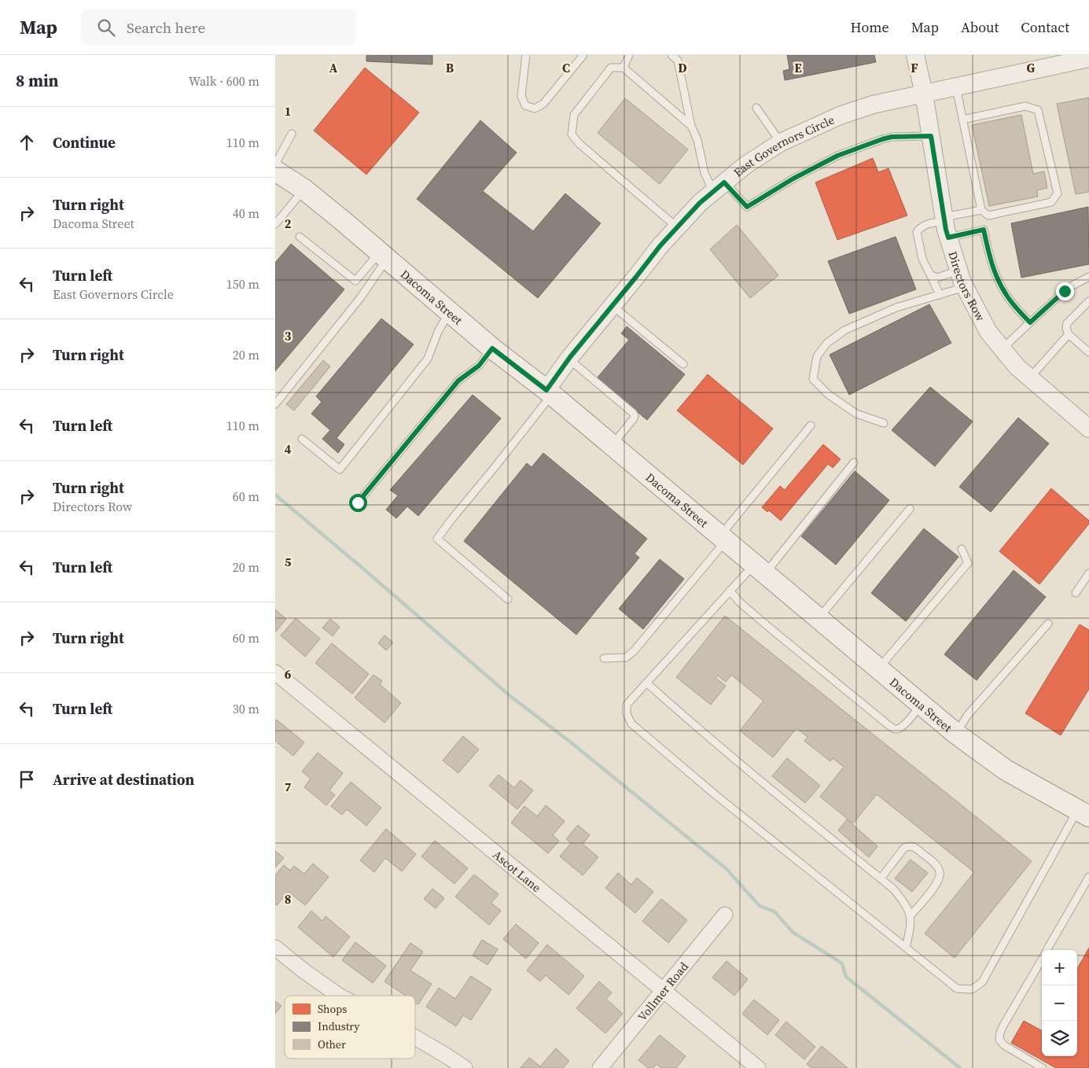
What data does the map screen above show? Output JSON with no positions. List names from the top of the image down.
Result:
{
  "streets": {
    "main road": ["Dacoma Street"],
    "street": [
      "East Governors Circle",
      "Directors Row",
      "Ascot Lane",
      "Vollmer Road"
    ]
  },
  "crossings": [
    ["East Governors Circle", "Directors Row"],
    ["East Governors Circle", "Dacoma Street"],
    ["Ascot Lane", "Vollmer Road"]
  ],
  "legend": ["Shops", "Industry", "Other"],
  "page": {
    "header": "Map",
    "search": "Search here",
    "nav": [
      "Home",
      "Map",
      "About",
      "Contact"
    ],
    "heading": ["8 min", "Walk · 600 m"],
    "list": [
      ["Continue", "110 m"],
      ["Turn right", "Dacoma Street", "40 m"],
      ["Turn left", "East Governors Circle", "150 m"],
      ["Turn right", "20 m"],
      ["Turn left", "110 m"],
      ["Turn right", "Directors Row", "60 m"],
      ["Turn left", "20 m"],
      ["Turn right", "60 m"],
      ["Turn left", "30 m"],
      "Arrive at destination"
    ],
    "map_buttons": ["+", "−"]
  },
  "grid": {
    "columns": [
      "A",
      "B",
      "C",
      "D",
      "E",
      "F",
      "G"
    ],
    "rows": [
      "1",
      "2",
      "3",
      "4",
      "5",
      "6",
      "7",
      "8"
    ]
  }
}
